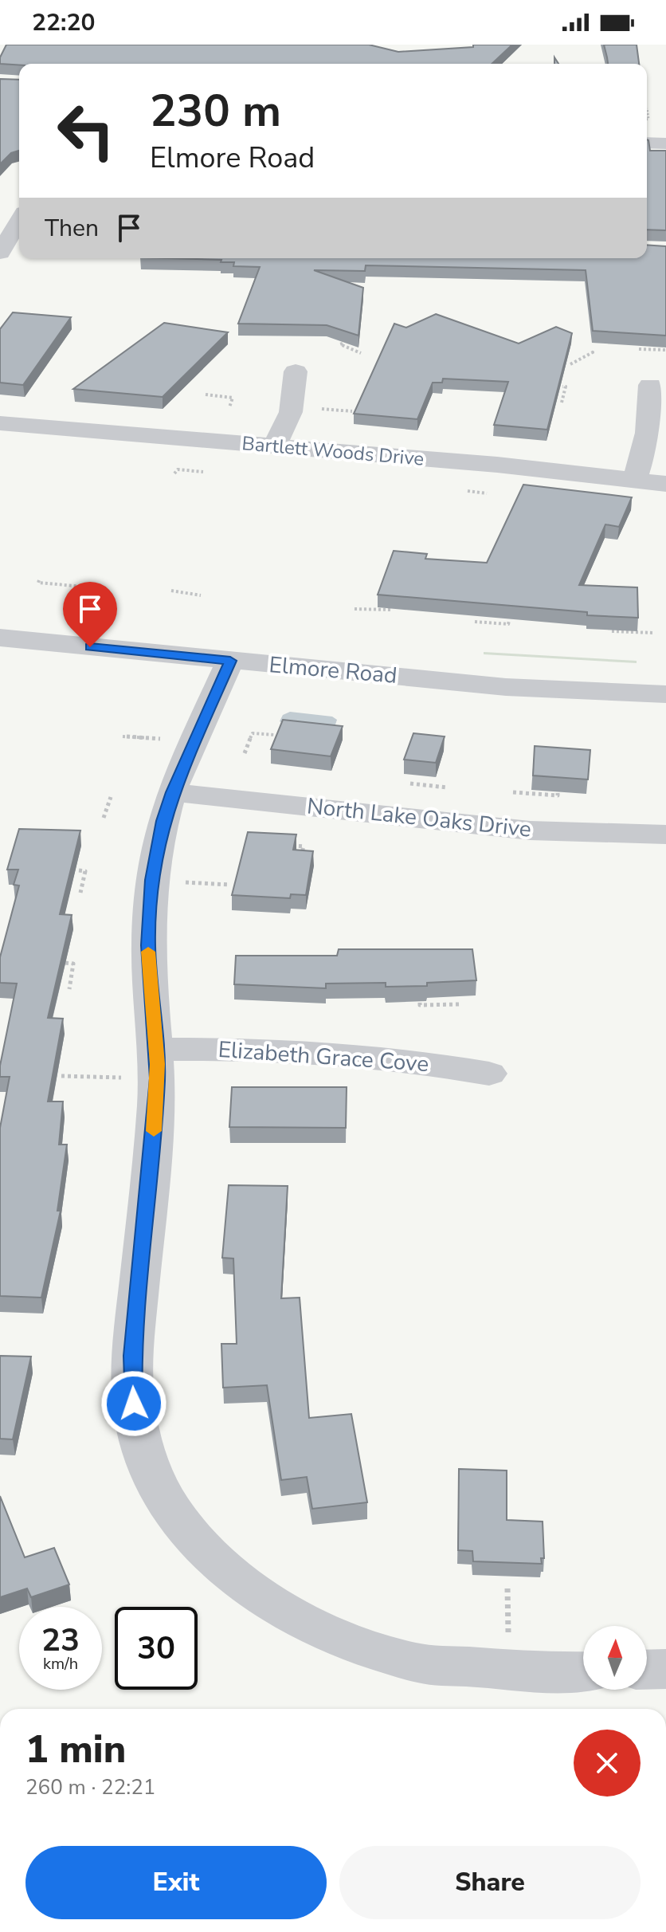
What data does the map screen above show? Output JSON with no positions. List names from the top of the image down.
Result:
{
  "streets": {
    "street": [
      "Bartlett Woods Drive",
      "Elmore Road",
      "North Lake Oaks Drive",
      "Elizabeth Grace Cove"
    ]
  },
  "north": "top",
  "page": {
    "status": "22:20",
    "turn": ["230 m", "Elmore Road"],
    "then": "Then",
    "speed": "23 km/h",
    "limit": "30",
    "heading": ["1 min", "260 m · 22:21"],
    "buttons": ["Exit", "Share"]
  }
}
